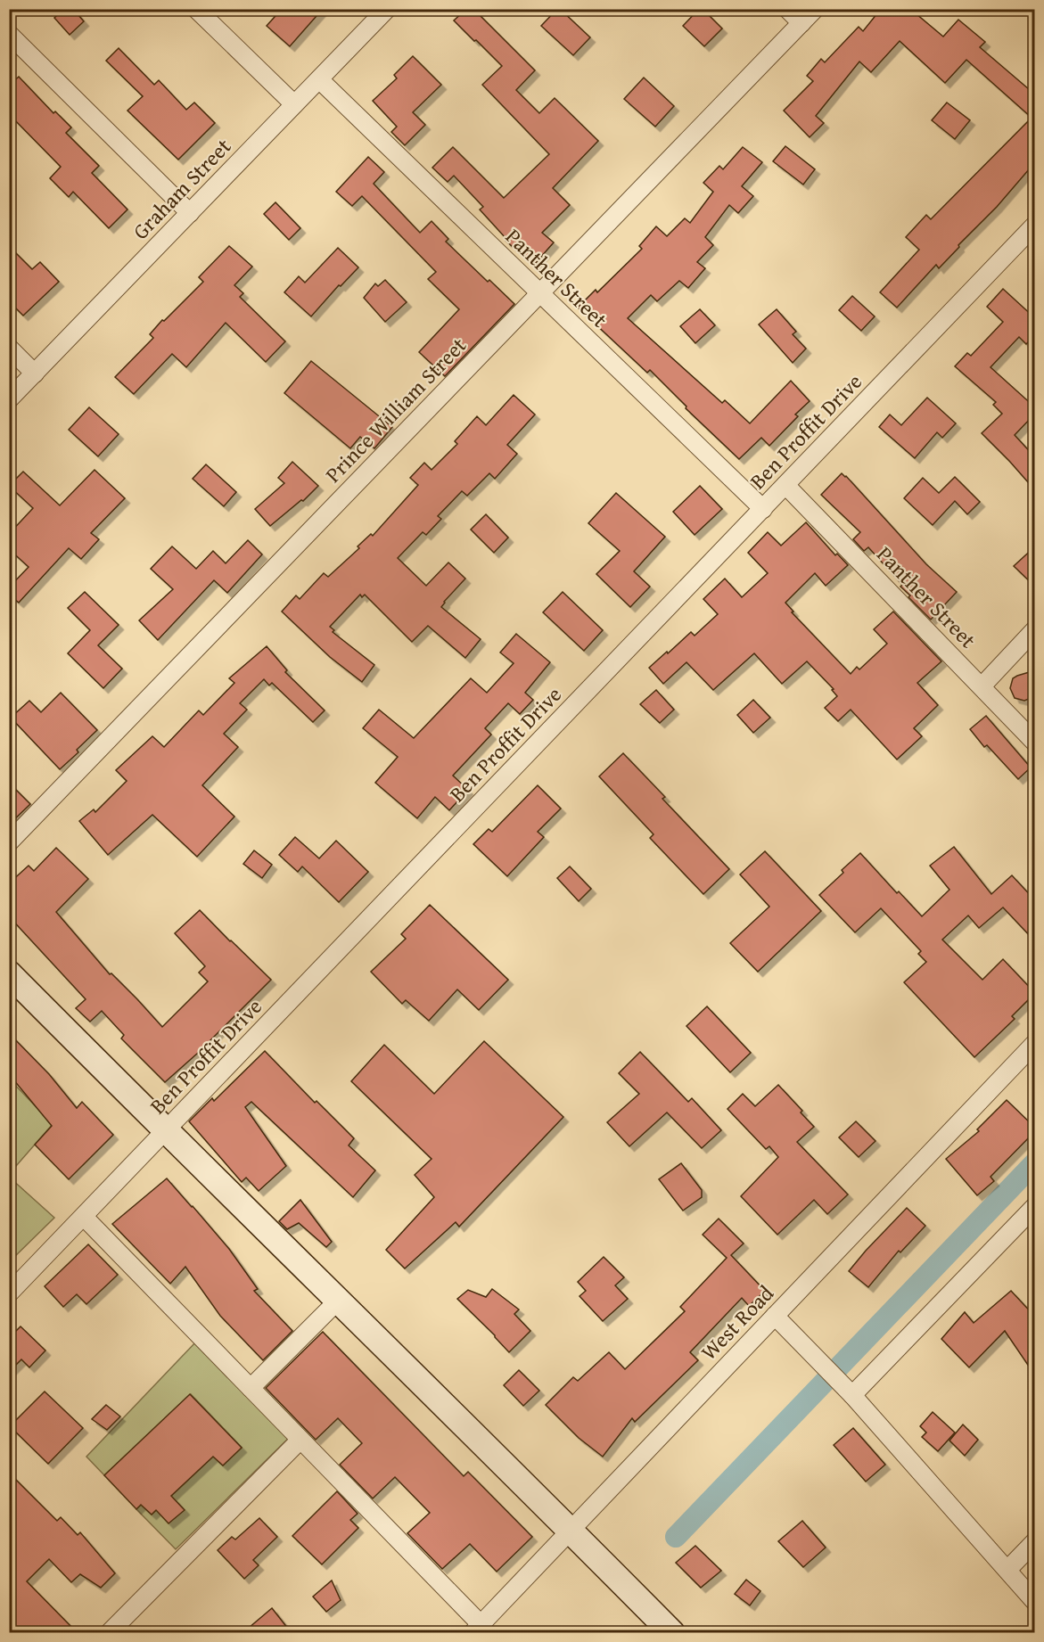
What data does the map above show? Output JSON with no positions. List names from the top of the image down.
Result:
{
  "streets": {
    "street": [
      "Graham Street",
      "Panther Street",
      "Prince William Street",
      "Ben Proffit Drive",
      "West Road"
    ]
  },
  "crossings": [
    ["Graham Street", "Panther Street"],
    ["Panther Street", "Prince William Street"],
    ["Panther Street", "Ben Proffit Drive"]
  ]
}
